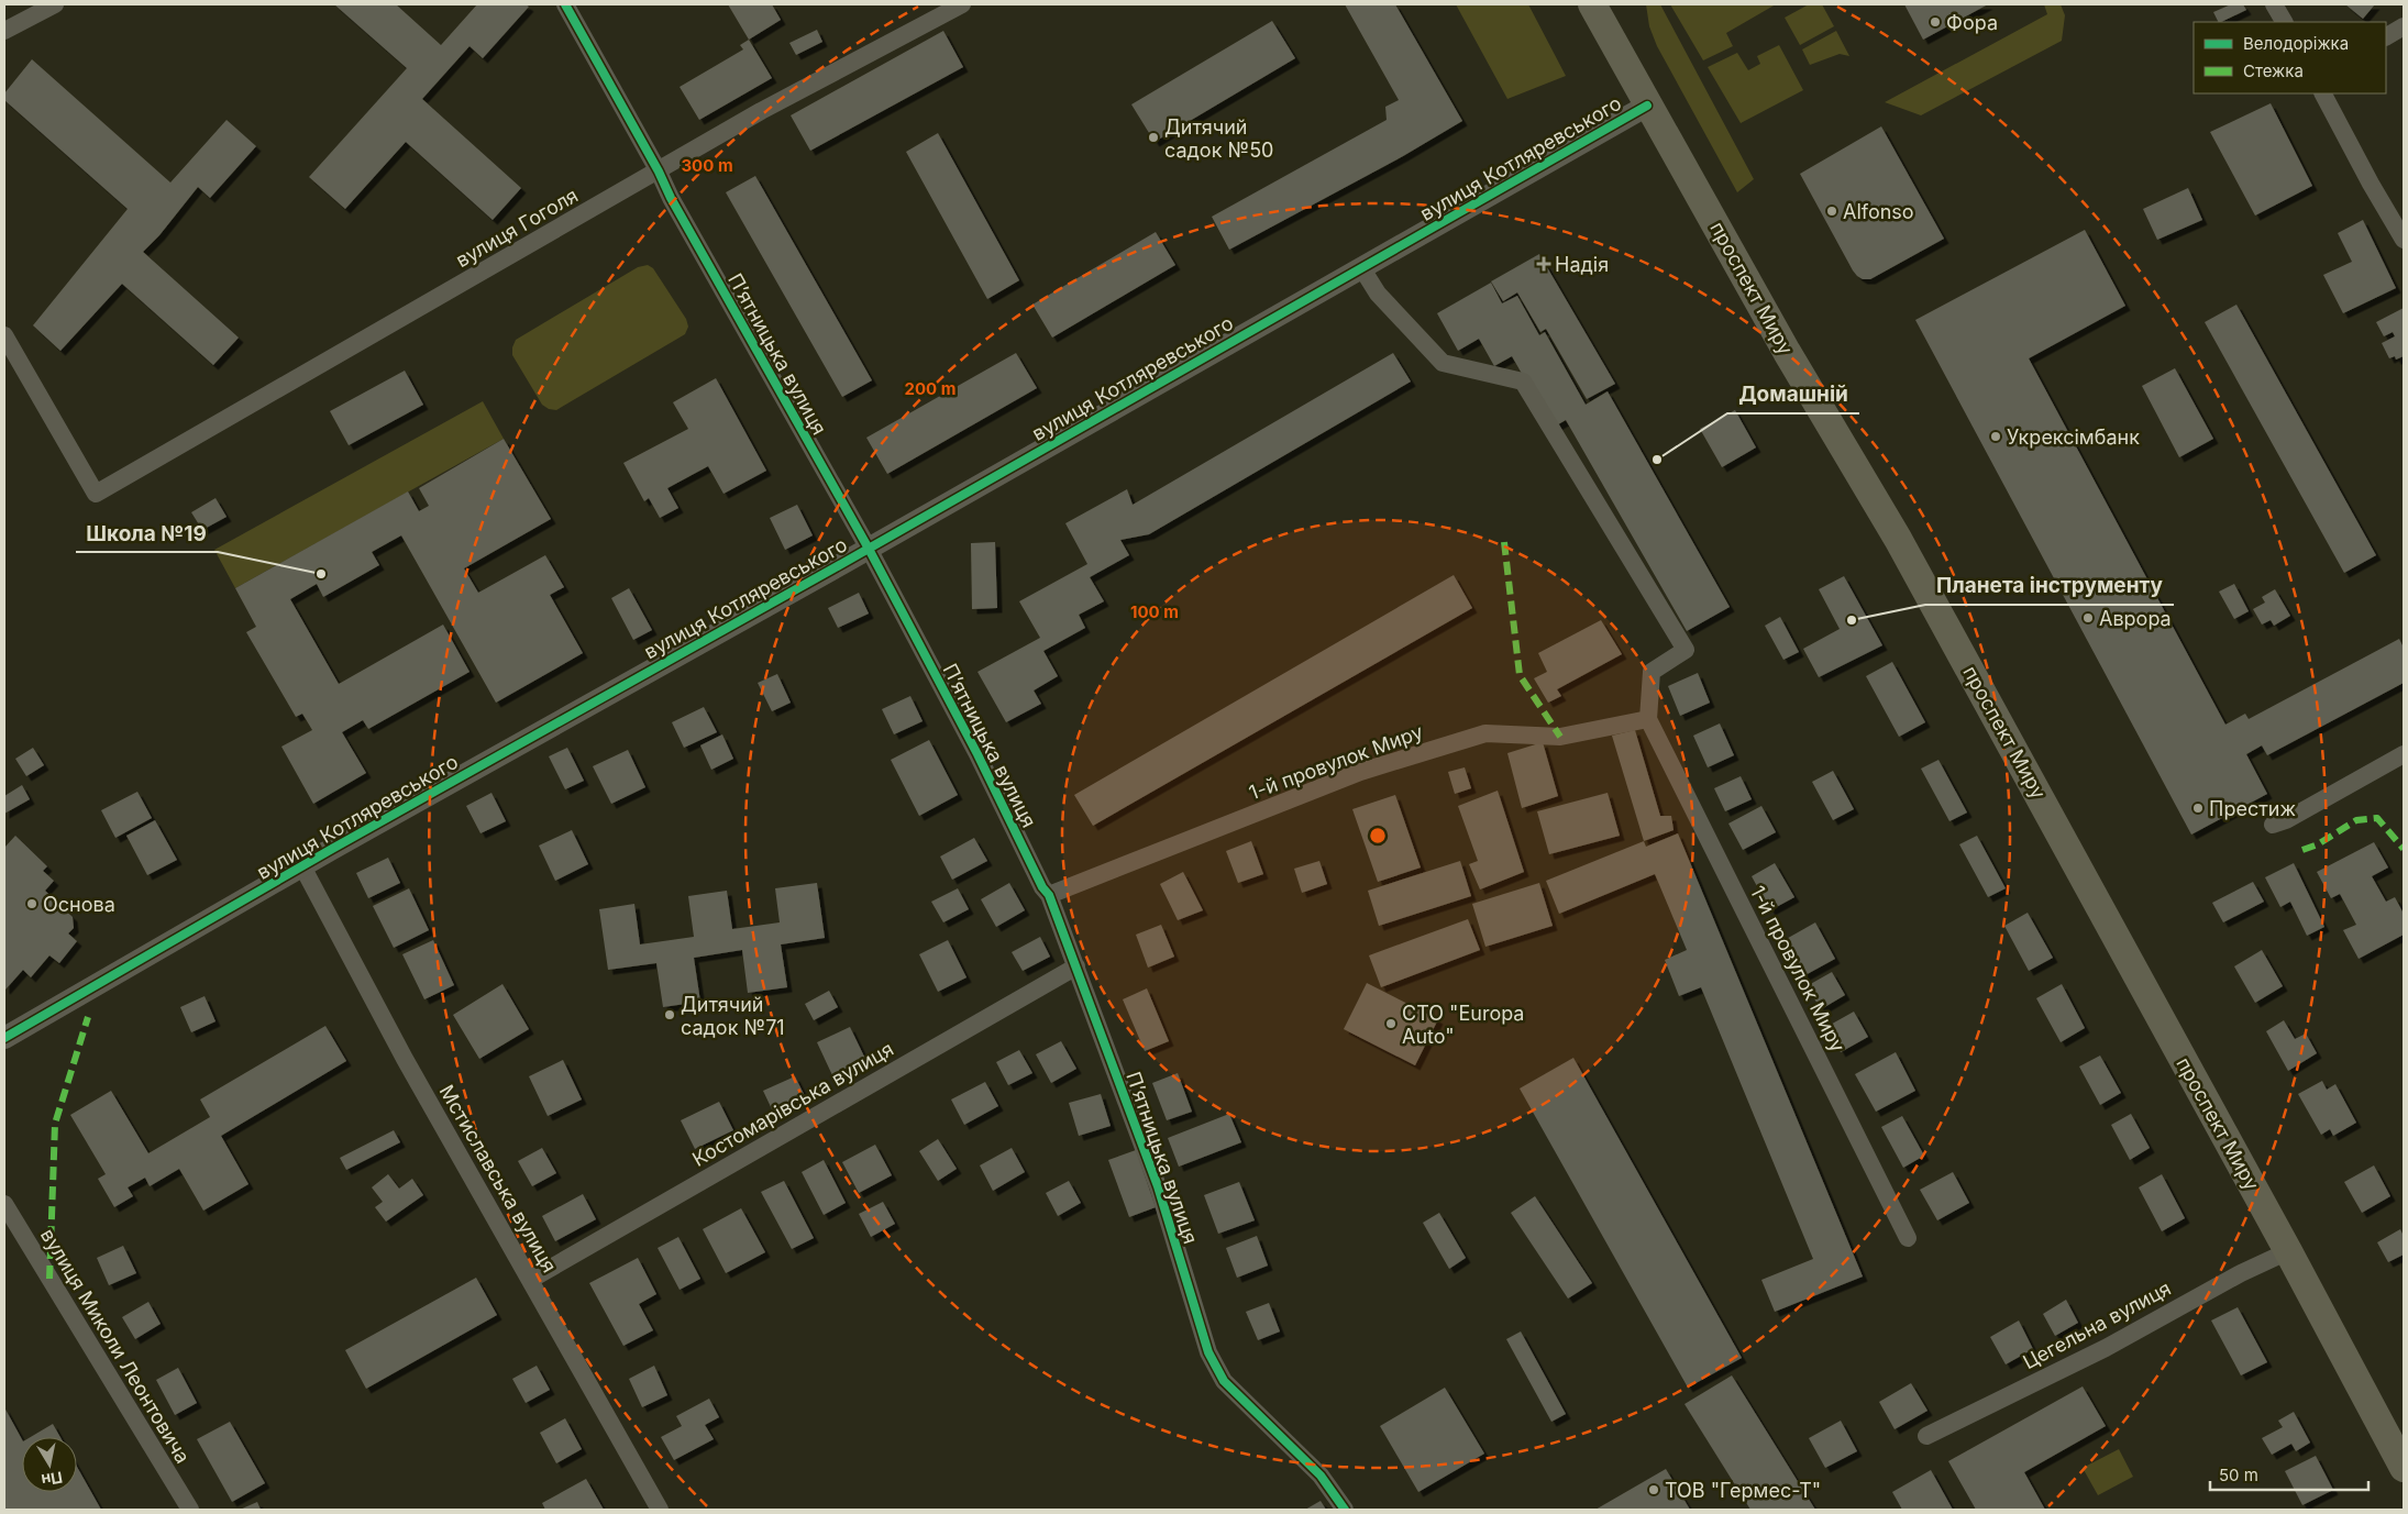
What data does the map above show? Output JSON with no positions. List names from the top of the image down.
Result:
{
  "streets": {
    "main road": ["проспект Миру"],
    "street": [
      "вулиця Котляревського",
      "вулиця Гоголя",
      "Пʼятницька вулиця",
      "1-й провулок Миру",
      "Костомарівська вулиця",
      "Мстиславська вулиця",
      "Цегельна вулиця",
      "вулиця Миколи Леонтовича"
    ]
  },
  "crossings": [
    ["вулиця Котляревського", "проспект Миру"],
    ["вулиця Котляревського", "Пʼятницька вулиця"],
    ["вулиця Котляревського", "Мстиславська вулиця"],
    ["вулиця Гоголя", "Пʼятницька вулиця"],
    ["проспект Миру", "Цегельна вулиця"],
    ["Пʼятницька вулиця", "1-й провулок Миру"],
    ["Пʼятницька вулиця", "Костомарівська вулиця"],
    ["Костомарівська вулиця", "Мстиславська вулиця"]
  ],
  "places": {
    "other": [
      "Фора",
      "Дитячий садок №50",
      "Alfonso",
      "Укрексімбанк",
      "Домашній",
      "Школа №19",
      "Аврора",
      "Планета інструменту",
      "Престиж",
      "Основа",
      "Дитячий садок №71",
      "СТО \"Europa Auto\"",
      "ТОВ \"Гермес-Т\""
    ],
    "health": ["Надія"]
  },
  "legend": ["Велодоріжка", "Стежка"],
  "scale_bar": "50 m",
  "north": "bottom",
  "rings": ["300 m", "200 m", "100 m"]
}
